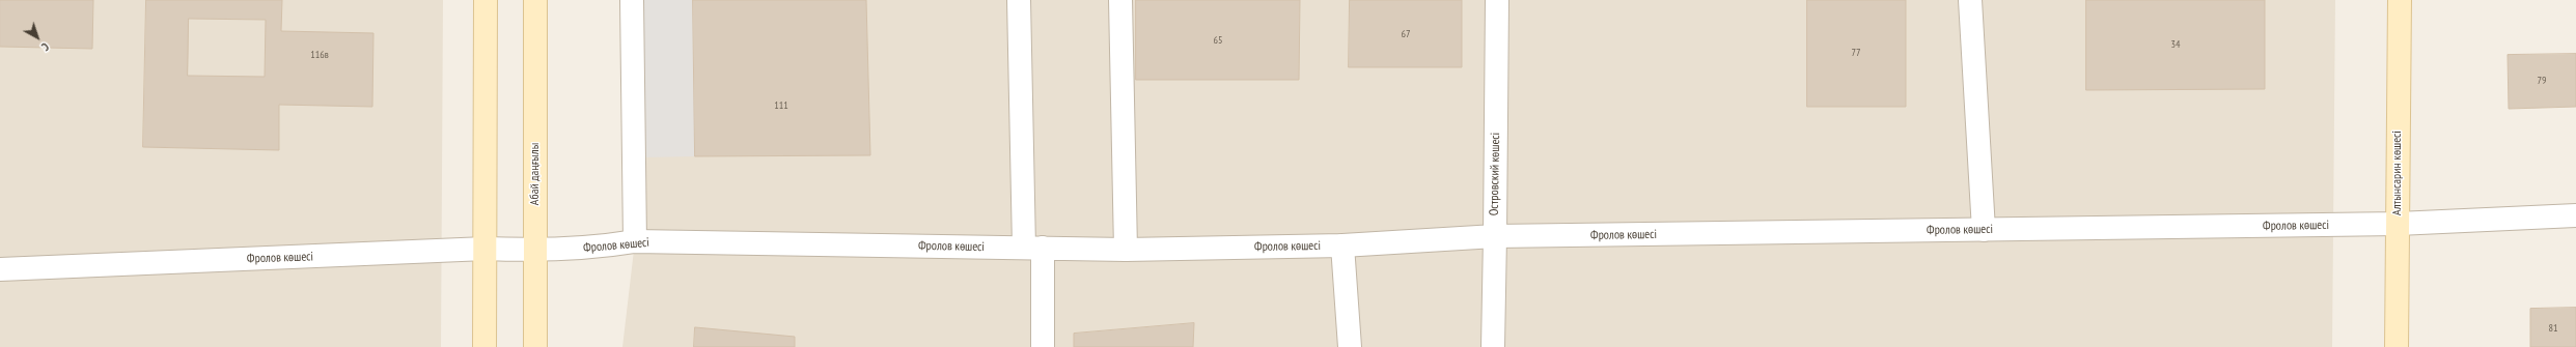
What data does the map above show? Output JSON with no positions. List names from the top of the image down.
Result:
{
  "streets": {
    "main road": ["Алтынсарин көшесі", "Абай даңғылы"],
    "street": ["Островский көшесі", "Фролов көшесі"]
  },
  "crossings": [
    ["Алтынсарин көшесі", "Фролов көшесі"],
    ["Абай даңғылы", "Фролов көшесі"],
    ["Островский көшесі", "Фролов көшесі"]
  ],
  "house_numbers": [
    "67",
    "65",
    "34",
    "77",
    "116в",
    "79",
    "111",
    "81"
  ],
  "north": "bottom right"
}
